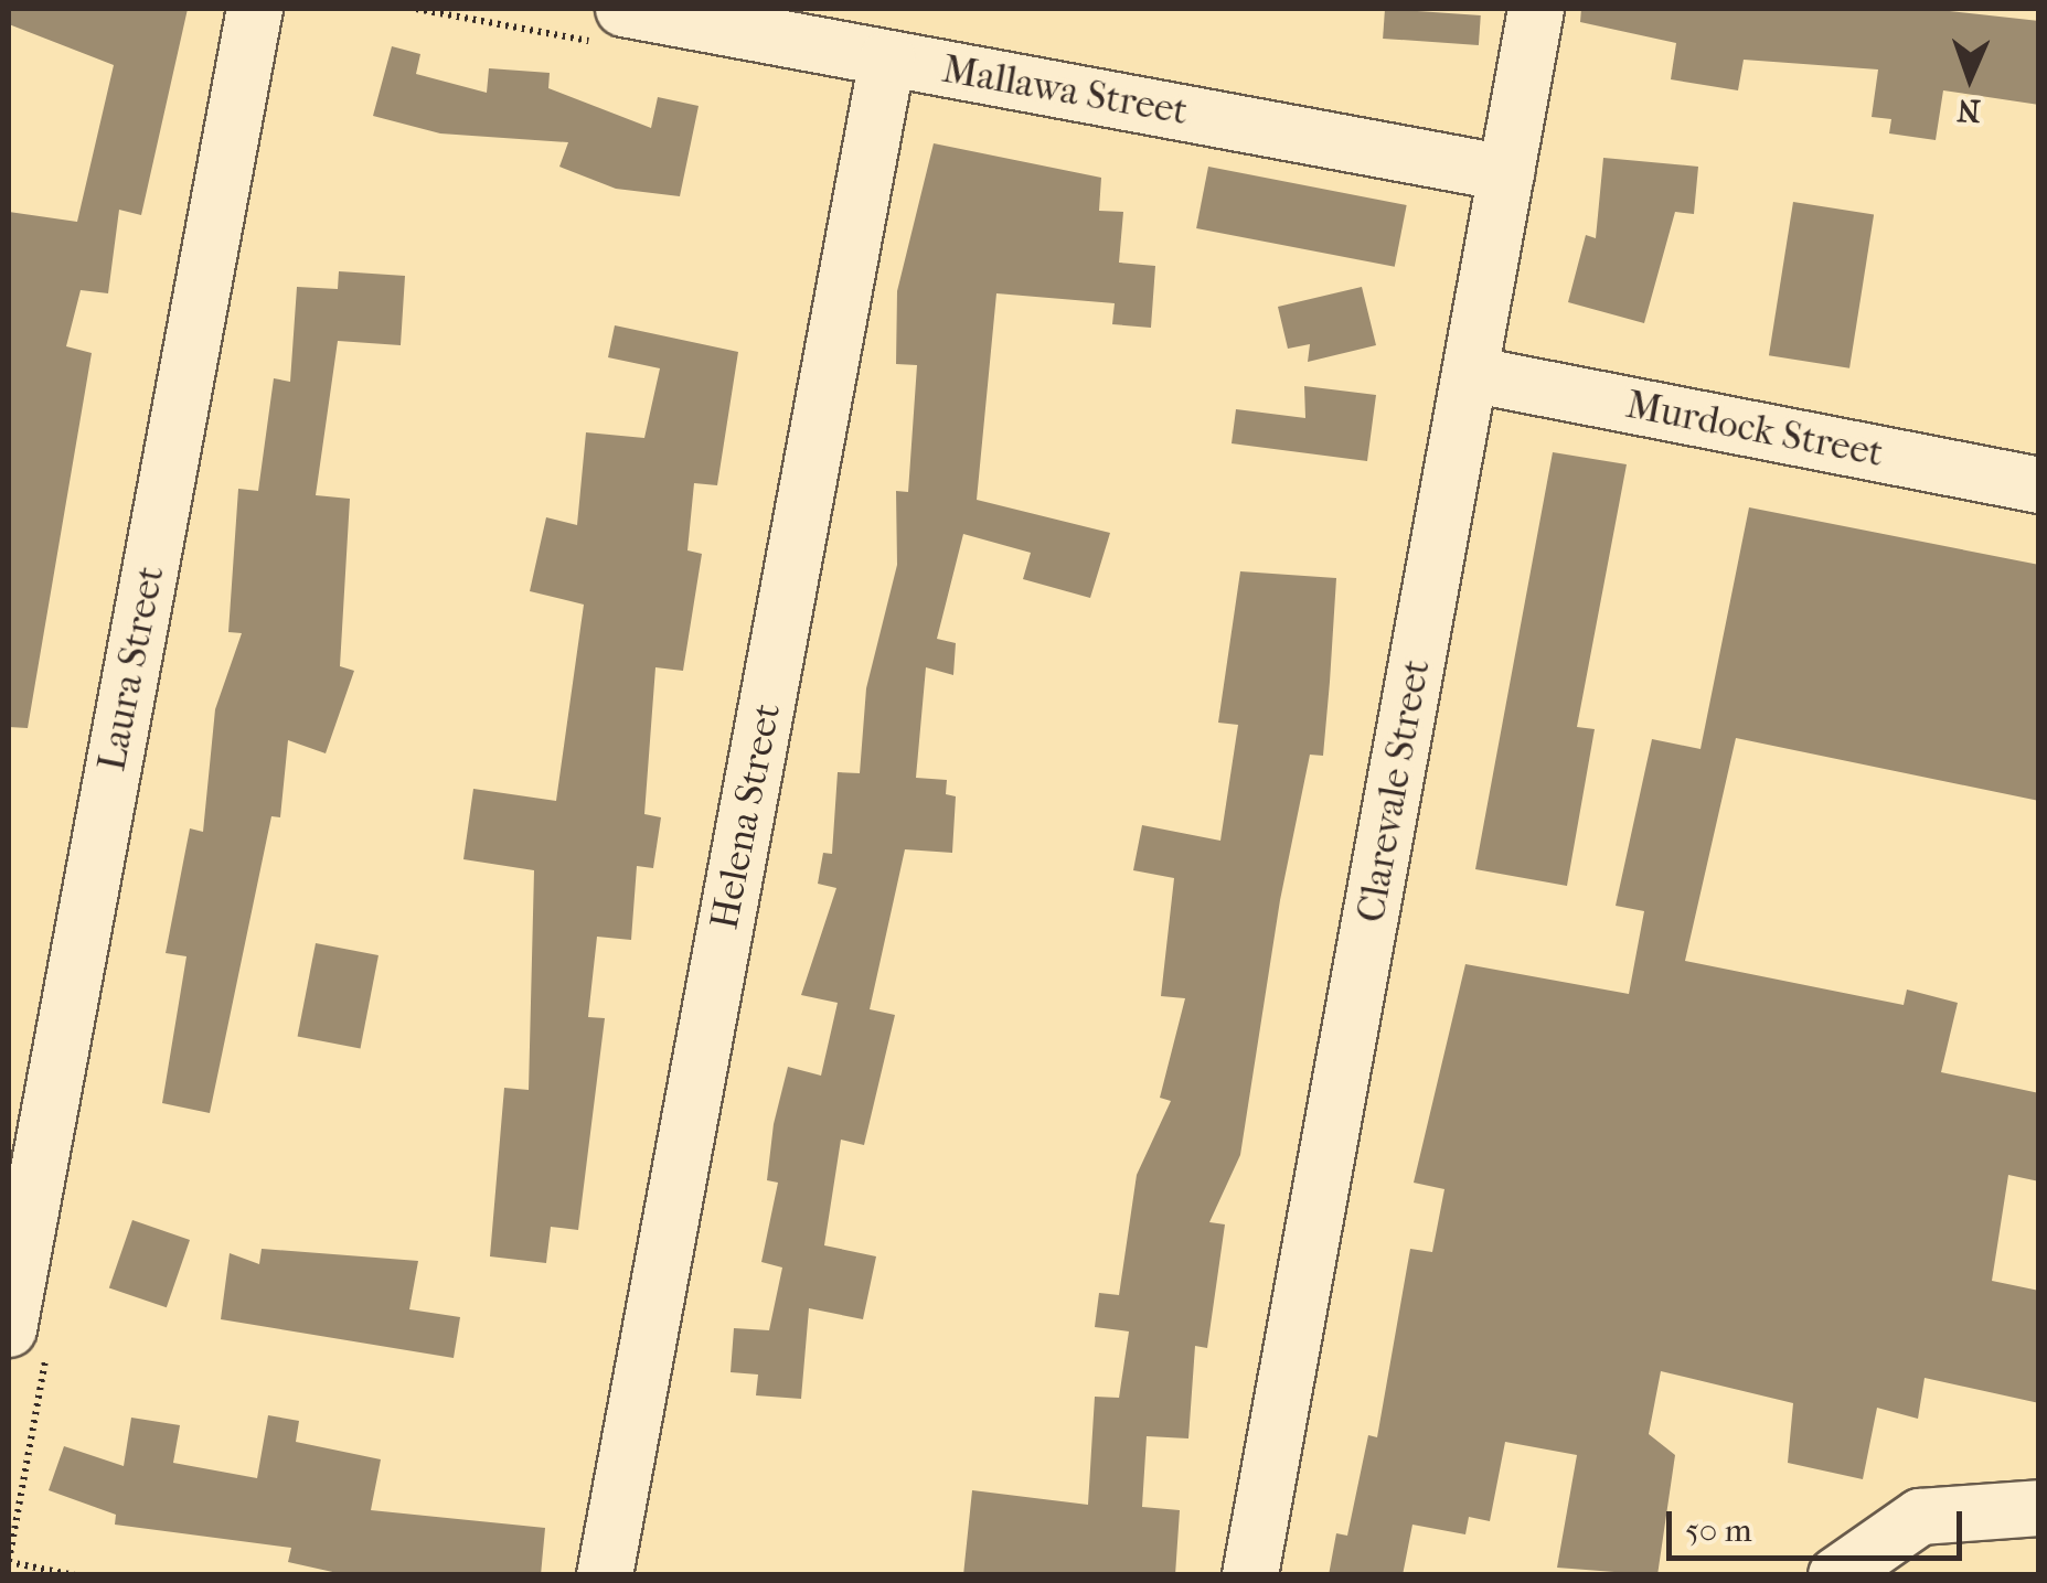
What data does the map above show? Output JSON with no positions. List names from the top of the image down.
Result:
{
  "streets": {
    "street": [
      "Mallawa Street",
      "Murdock Street",
      "Laura Street",
      "Clarevale Street",
      "Helena Street"
    ]
  },
  "crossings": [
    ["Mallawa Street", "Clarevale Street"],
    ["Mallawa Street", "Helena Street"],
    ["Murdock Street", "Clarevale Street"]
  ],
  "scale_bar": "50 m",
  "north": "bottom"
}
